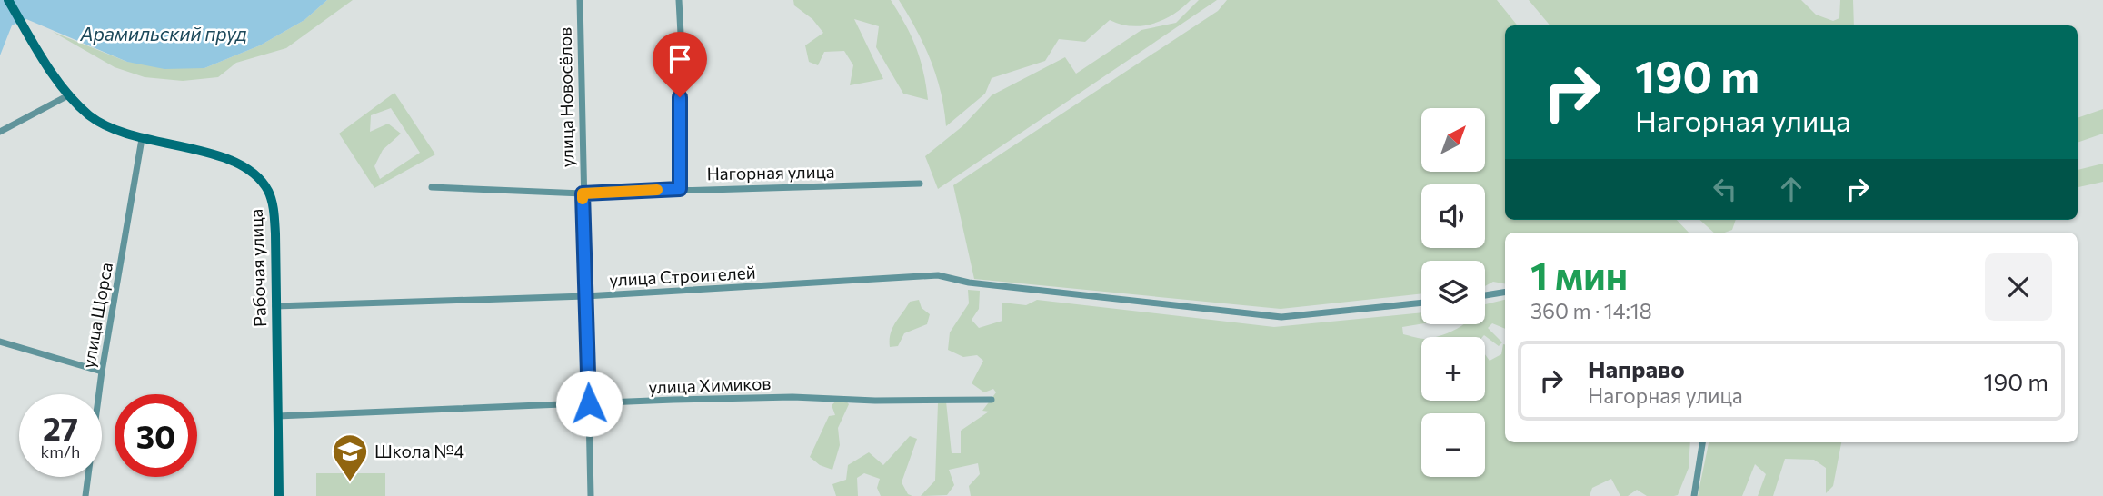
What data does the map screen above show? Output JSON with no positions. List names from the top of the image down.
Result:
{
  "streets": {
    "main road": ["Рабочая улица"],
    "street": [
      "улица Новосёлов",
      "Нагорная улица",
      "улица Строителей",
      "улица Щорса",
      "улица Химиков"
    ]
  },
  "crossings": [
    ["улица Новосёлов", "Нагорная улица"],
    ["улица Новосёлов", "улица Строителей"],
    ["улица Новосёлов", "улица Химиков"],
    ["Рабочая улица", "улица Строителей"],
    ["Рабочая улица", "улица Щорса"],
    ["Рабочая улица", "улица Химиков"]
  ],
  "water": ["Арамильский пруд"],
  "places": {
    "school or university": ["Школа №4"]
  },
  "north": "top right",
  "page": {
    "turn": ["190 m", "Нагорная улица"],
    "map_buttons": ["+", "−"],
    "heading": ["1 мин", "360 m · 14:18"],
    "list": [
      {
        "name": "Направо",
        "note": "Нагорная улица",
        "value": "190 m"
      }
    ],
    "speed": "27 km/h",
    "limit": "30"
  }
}
